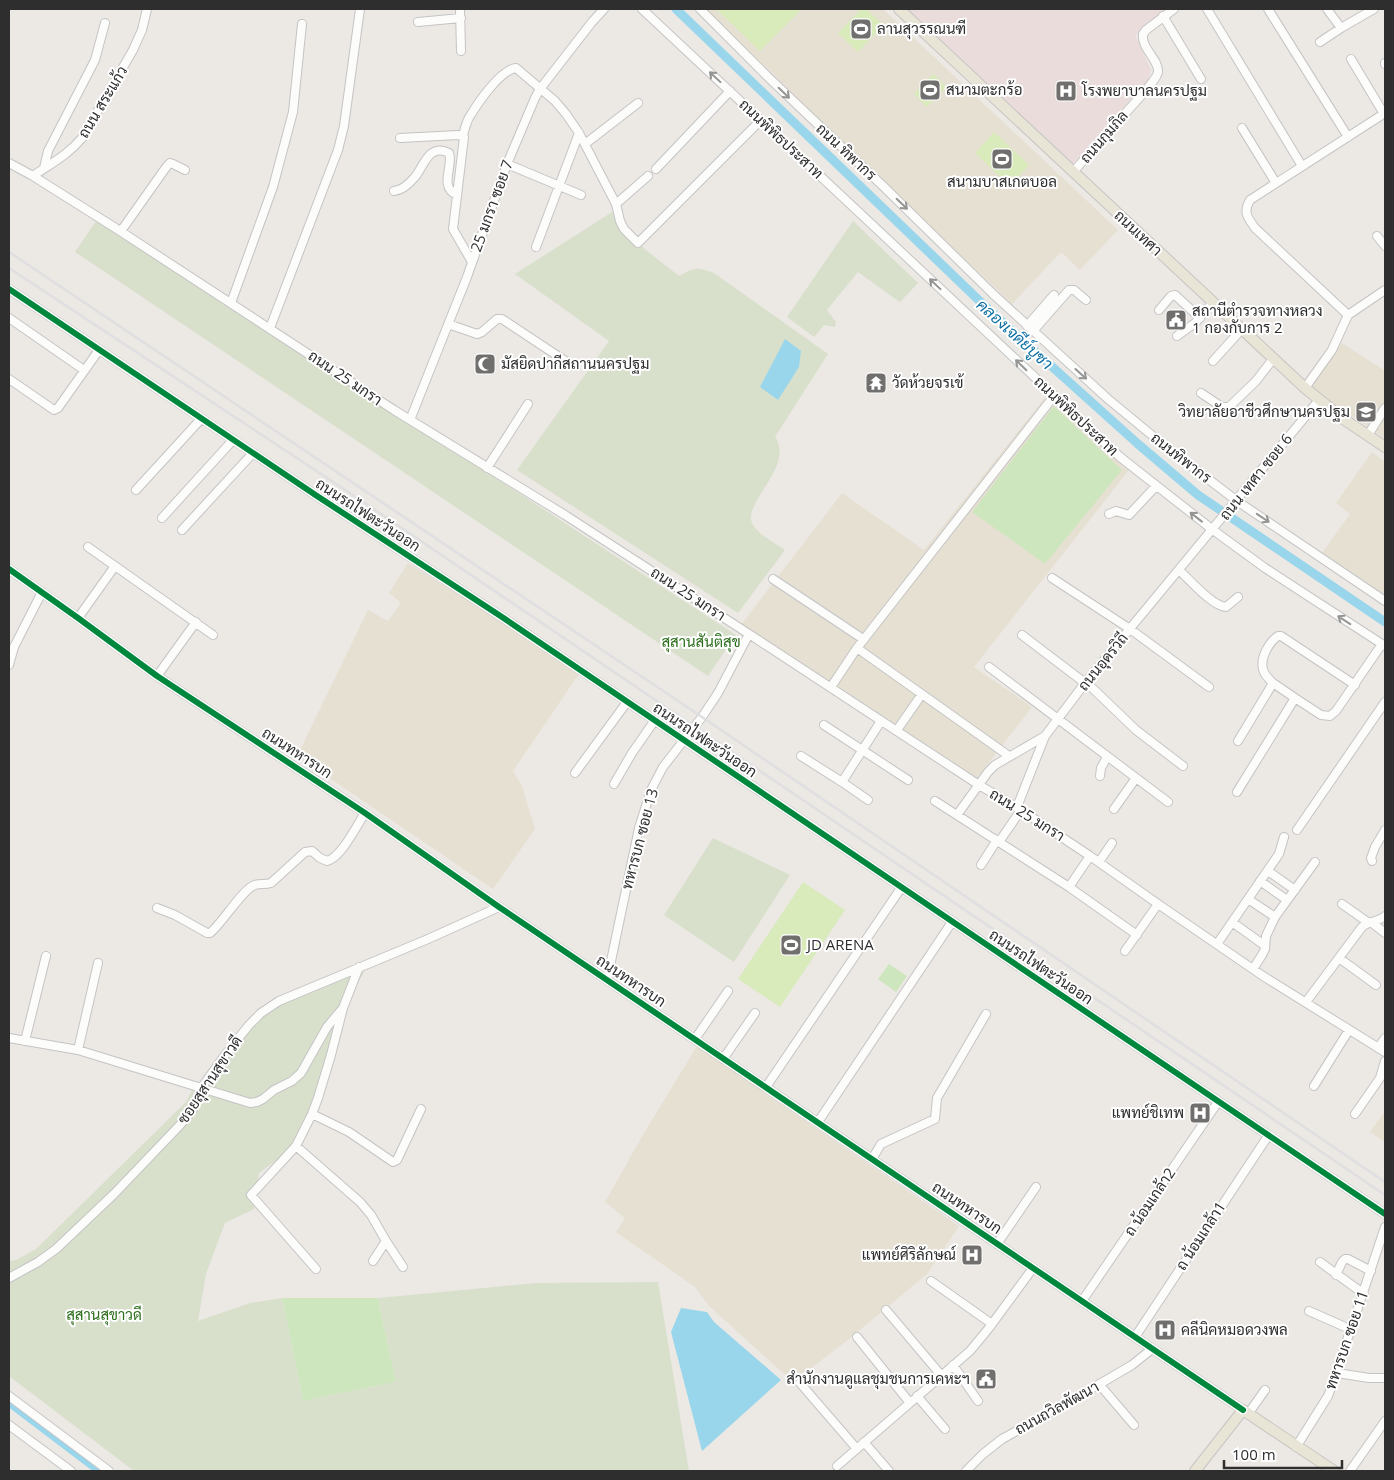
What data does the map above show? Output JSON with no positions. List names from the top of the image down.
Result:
{
  "streets": {
    "main road": ["ถนนเทศา", "ถนนทหารบก"],
    "street": [
      "ถนน สระแก้ว",
      "ถนนกุมภิล",
      "ถนนพิพิธประสาท",
      "ถนน ทิพากร",
      "25 มกรา ซอย 7",
      "ถนน 25 มกรา",
      "ถนนทิพากร",
      "ถนน เทศา ซอย 6",
      "ถนนรถไฟตะวันออก",
      "ถนนอุดรวิถี",
      "ทหารบก ซอย 13",
      "ซอยสุสานสุขาวดี",
      "ถ น้อมเกล้า2",
      "ถ น้อมเกล้า1",
      "ทหารบก ซอย 11",
      "ถนนถวิลพัฒนา"
    ]
  },
  "crossings": [
    ["ถนน สระแก้ว", "ถนน 25 มกรา"],
    ["ถนนกุมภิล", "ถนนเทศา"],
    ["ถนนพิพิธประสาท", "ถนน เทศา ซอย 6"],
    ["ถนนพิพิธประสาท", "ถนนอุดรวิถี"],
    ["ถนน ทิพากร", "ถนนทิพากร"],
    ["25 มกรา ซอย 7", "ถนน 25 มกรา"],
    ["ถนนเทศา", "ถนน เทศา ซอย 6"],
    ["ถนน 25 มกรา", "ถนนอุดรวิถี"],
    ["ถนน 25 มกรา", "ทหารบก ซอย 13"],
    ["ถนนทิพากร", "ถนน เทศา ซอย 6"],
    ["ถนน เทศา ซอย 6", "ถนนอุดรวิถี"],
    ["ถนนรถไฟตะวันออก", "ทหารบก ซอย 13"],
    ["ถนนรถไฟตะวันออก", "ถ น้อมเกล้า2"],
    ["ถนนรถไฟตะวันออก", "ถ น้อมเกล้า1"],
    ["ถนนทหารบก", "ทหารบก ซอย 13"],
    ["ถนนทหารบก", "ซอยสุสานสุขาวดี"],
    ["ถนนทหารบก", "ถ น้อมเกล้า2"],
    ["ถนนทหารบก", "ถ น้อมเกล้า1"],
    ["ถนนทหารบก", "ทหารบก ซอย 11"],
    ["ถนนทหารบก", "ถนนถวิลพัฒนา"]
  ],
  "one_way": ["ถนนพิพิธประสาท", "ถนน ทิพากร", "ถนนทิพากร"],
  "water": ["คลองเจดีย์บูชา"],
  "parks": ["สุสานสันติสุข", "สุสานสุขาวดี"],
  "places": {
    "sports": [
      "ลานสุวรรณนฑี",
      "สนามตะกร้อ",
      "สนามบาสเกตบอล",
      "JD ARENA"
    ],
    "hospital": [
      "โรงพยาบาลนครปฐม",
      "แพทย์ชิเทพ",
      "แพทย์ศิริลักษณ์",
      "คลีนิคหมอดวงพล"
    ],
    "public building": ["สถานีตำรวจทางหลวง 1 กองกับการ 2", "สำนักงานดูแลชุมชนการเคหะฯ"],
    "mosque": ["มัสยิดปากีสถานนครปฐม"],
    "temple": ["วัดห้วยจรเข้"],
    "school or university": ["วิทยาลัยอาชีวศึกษานครปฐม"]
  },
  "scale_bar": "100 m"
}
